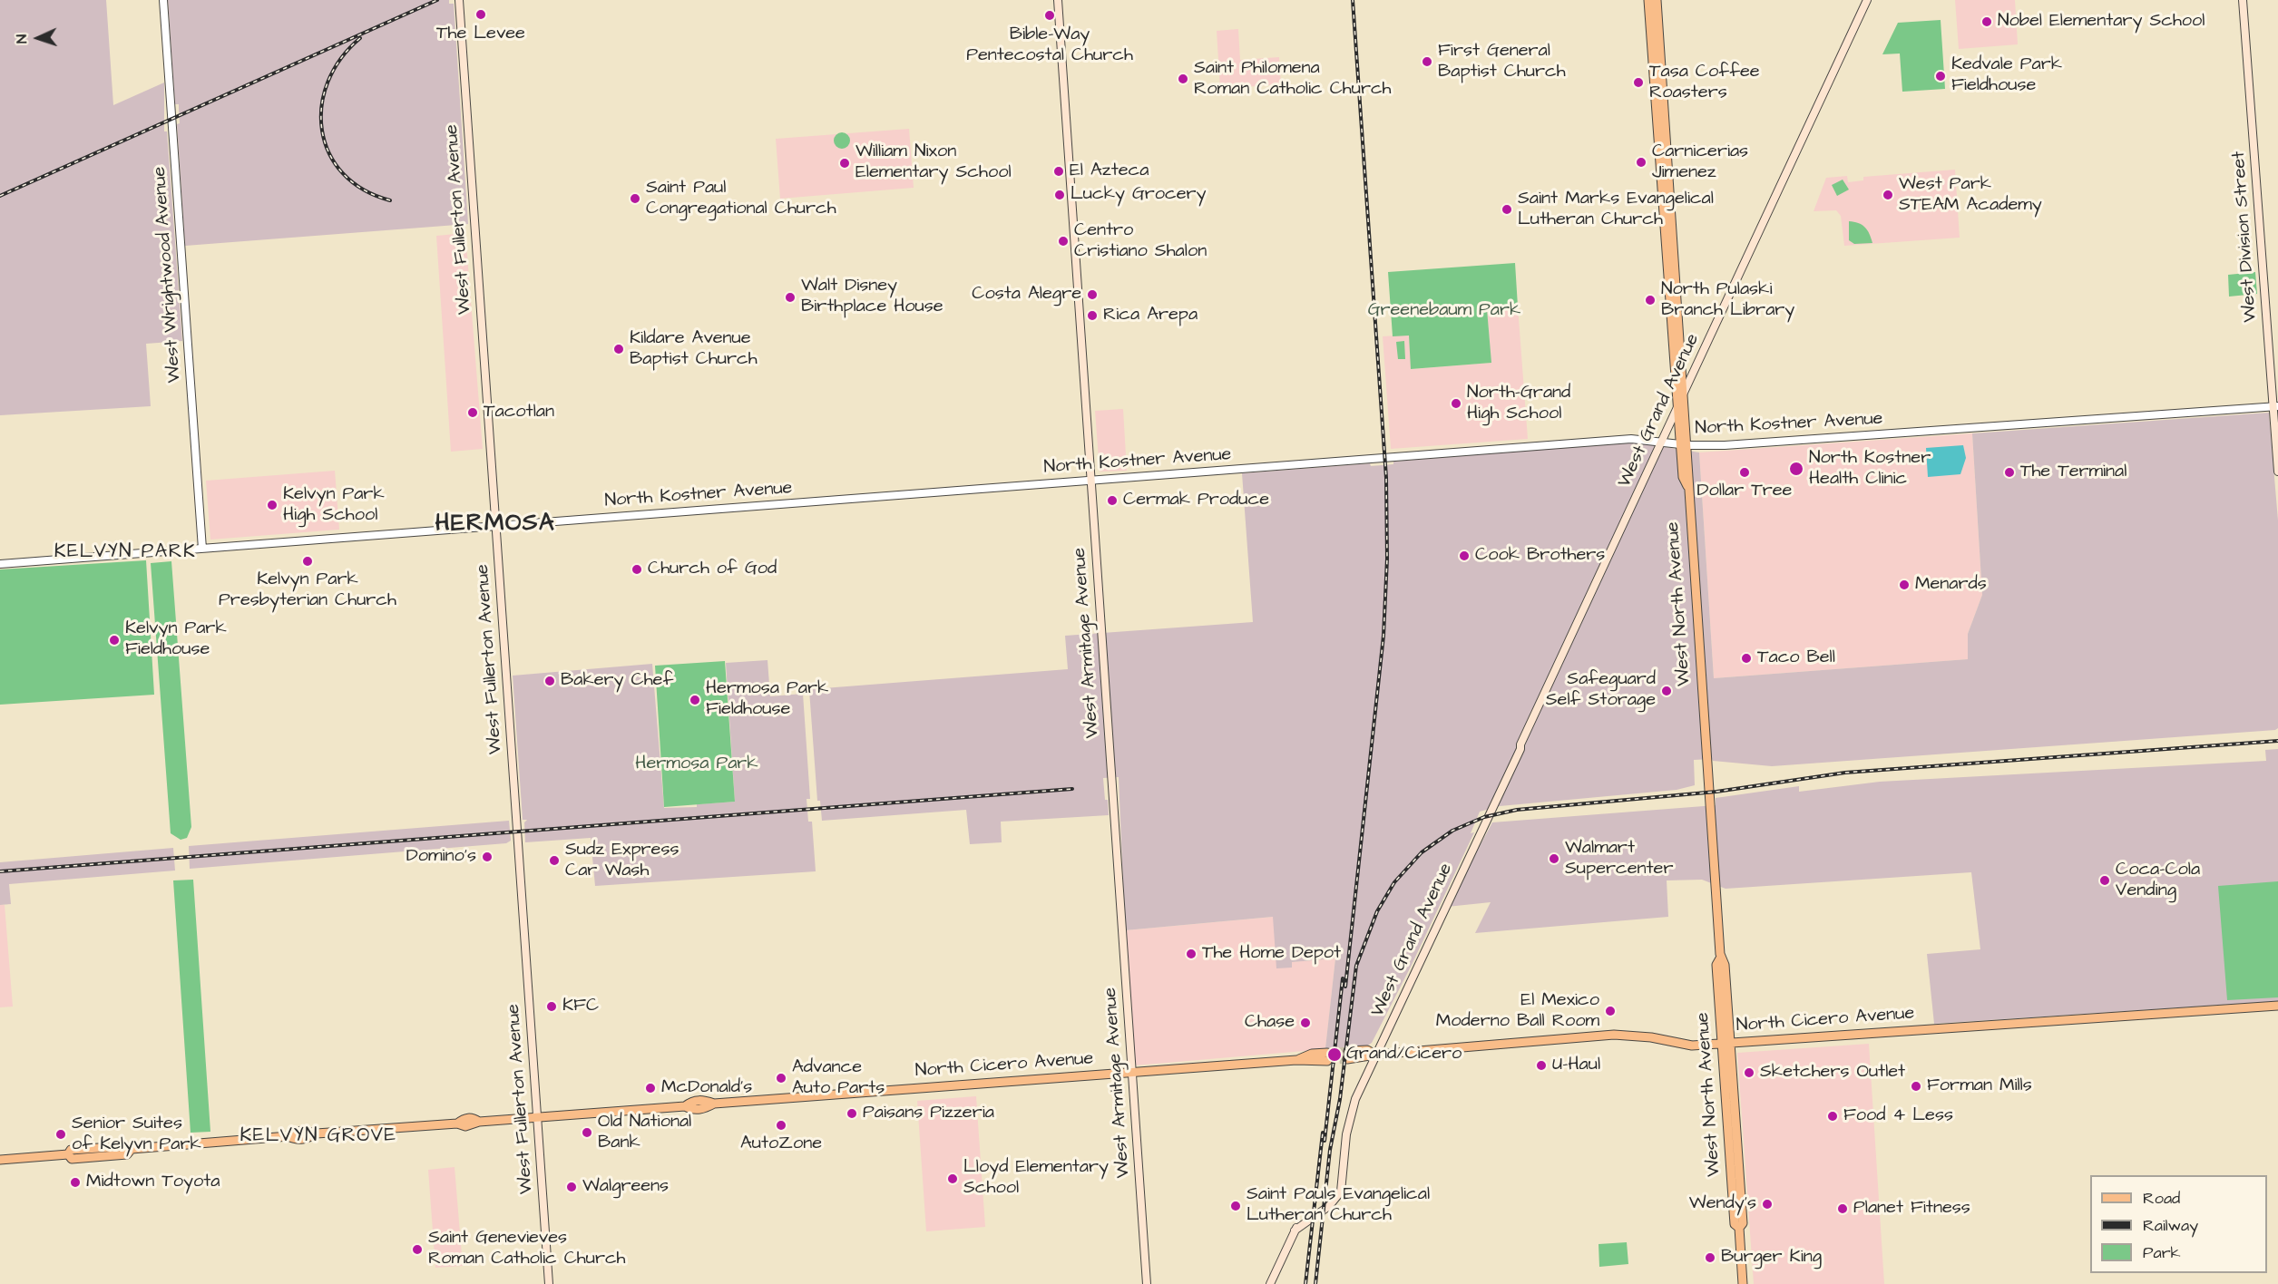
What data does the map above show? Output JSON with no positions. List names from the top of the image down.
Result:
{
  "streets": {
    "main road": [
      "West Fullerton Avenue",
      "West Division Street",
      "West Grand Avenue",
      "West North Avenue",
      "West Armitage Avenue",
      "North Cicero Avenue"
    ],
    "street": ["West Wrightwood Avenue", "North Kostner Avenue"]
  },
  "crossings": [
    ["West Fullerton Avenue", "North Kostner Avenue"],
    ["West Fullerton Avenue", "North Cicero Avenue"],
    ["West Division Street", "North Kostner Avenue"],
    ["West Wrightwood Avenue", "North Kostner Avenue"],
    ["West Grand Avenue", "North Kostner Avenue"],
    ["West Grand Avenue", "West North Avenue"],
    ["West Grand Avenue", "North Cicero Avenue"],
    ["North Kostner Avenue", "West North Avenue"],
    ["North Kostner Avenue", "West Armitage Avenue"],
    ["West North Avenue", "North Cicero Avenue"],
    ["West Armitage Avenue", "North Cicero Avenue"]
  ],
  "districts": ["HERMOSA", "KELVYN PARK", "KELVYN GROVE"],
  "parks": ["Greenebaum Park", "Hermosa Park"],
  "places": [
    "The Levee",
    "Bible-Way Pentecostal Church",
    "Nobel Elementary School",
    "First General Baptist Church",
    "Kedvale Park Fieldhouse",
    "Saint Philomena Roman Catholic Church",
    "Tasa Coffee Roasters",
    "Carnicerias Jimenez",
    "William Nixon Elementary School",
    "El Azteca",
    "Lucky Grocery",
    "West Park STEAM Academy",
    "Saint Paul Congregational Church",
    "Saint Marks Evangelical Lutheran Church",
    "Centro Cristiano Shalon",
    "Costa Alegre",
    "Walt Disney Birthplace House",
    "North Pulaski Branch Library",
    "Rica Arepa",
    "Kildare Avenue Baptist Church",
    "North-Grand High School",
    "Tacotlan",
    "North Kostner Health Clinic",
    "Dollar Tree",
    "The Terminal",
    "Cermak Produce",
    "Kelvyn Park High School",
    "Cook Brothers",
    "Kelvyn Park Presbyterian Church",
    "Church of God",
    "Menards",
    "Kelvyn Park Fieldhouse",
    "Taco Bell",
    "Bakery Chef",
    "Safeguard Self Storage",
    "Hermosa Park Fieldhouse",
    "Domino's",
    "Walmart Supercenter",
    "Sudz Express Car Wash",
    "Coca-Cola Vending",
    "The Home Depot",
    "KFC",
    "El Mexico Moderno Ball Room",
    "Chase",
    "Grand/Cicero",
    "U-Haul",
    "Sketchers Outlet",
    "Advance Auto Parts",
    "Forman Mills",
    "McDonald's",
    "Paisans Pizzeria",
    "Food 4 Less",
    "AutoZone",
    "Old National Bank",
    "Senior Suites of Kelyvn Park",
    "Lloyd Elementary School",
    "Midtown Toyota",
    "Walgreens",
    "Wendy's",
    "Saint Pauls Evangelical Lutheran Church",
    "Planet Fitness",
    "Saint Genevieves Roman Catholic Church",
    "Burger King"
  ],
  "legend": ["Road", "Railway", "Park"],
  "north": "left"
}
